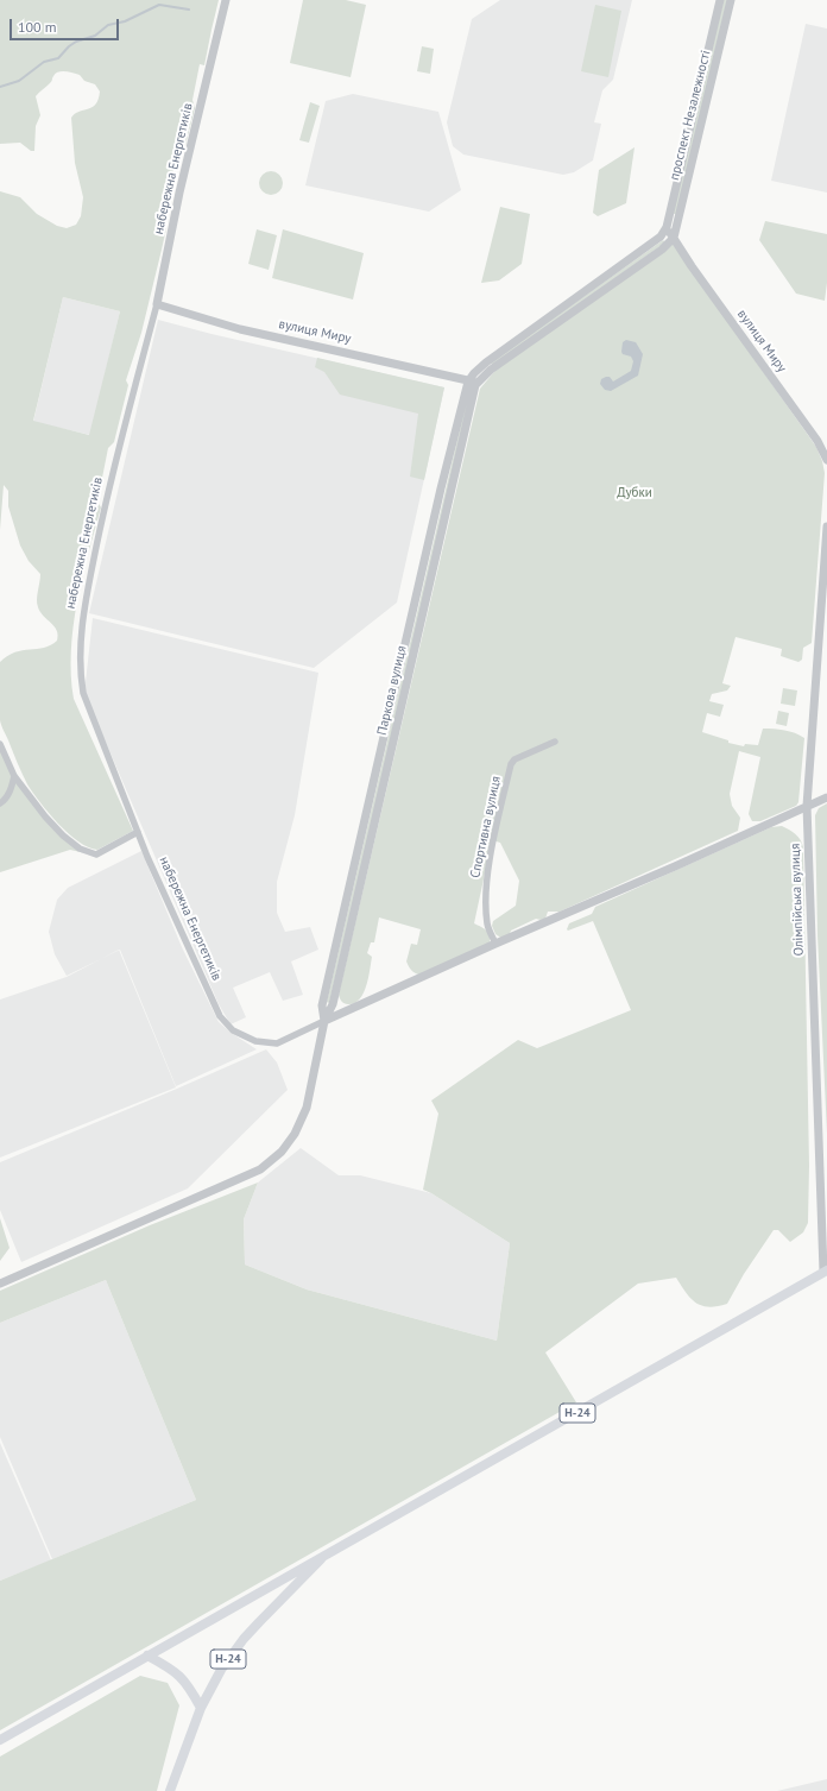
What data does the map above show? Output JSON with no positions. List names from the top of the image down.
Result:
{
  "streets": {
    "main road": ["Н-24"],
    "street": [
      "проспект Незалежності",
      "набережна Енергетиків",
      "вулиця Миру",
      "Паркова вулиця",
      "Спортивна вулиця",
      "Олімпійська вулиця"
    ]
  },
  "crossings": [
    ["проспект Незалежності", "вулиця Миру"],
    ["проспект Незалежності", "Паркова вулиця"],
    ["набережна Енергетиків", "вулиця Миру"],
    ["набережна Енергетиків", "Паркова вулиця"],
    ["вулиця Миру", "Паркова вулиця"],
    ["Олімпійська вулиця", "Н-24"]
  ],
  "parks": ["Дубки"],
  "scale_bar": "100 m"
}
